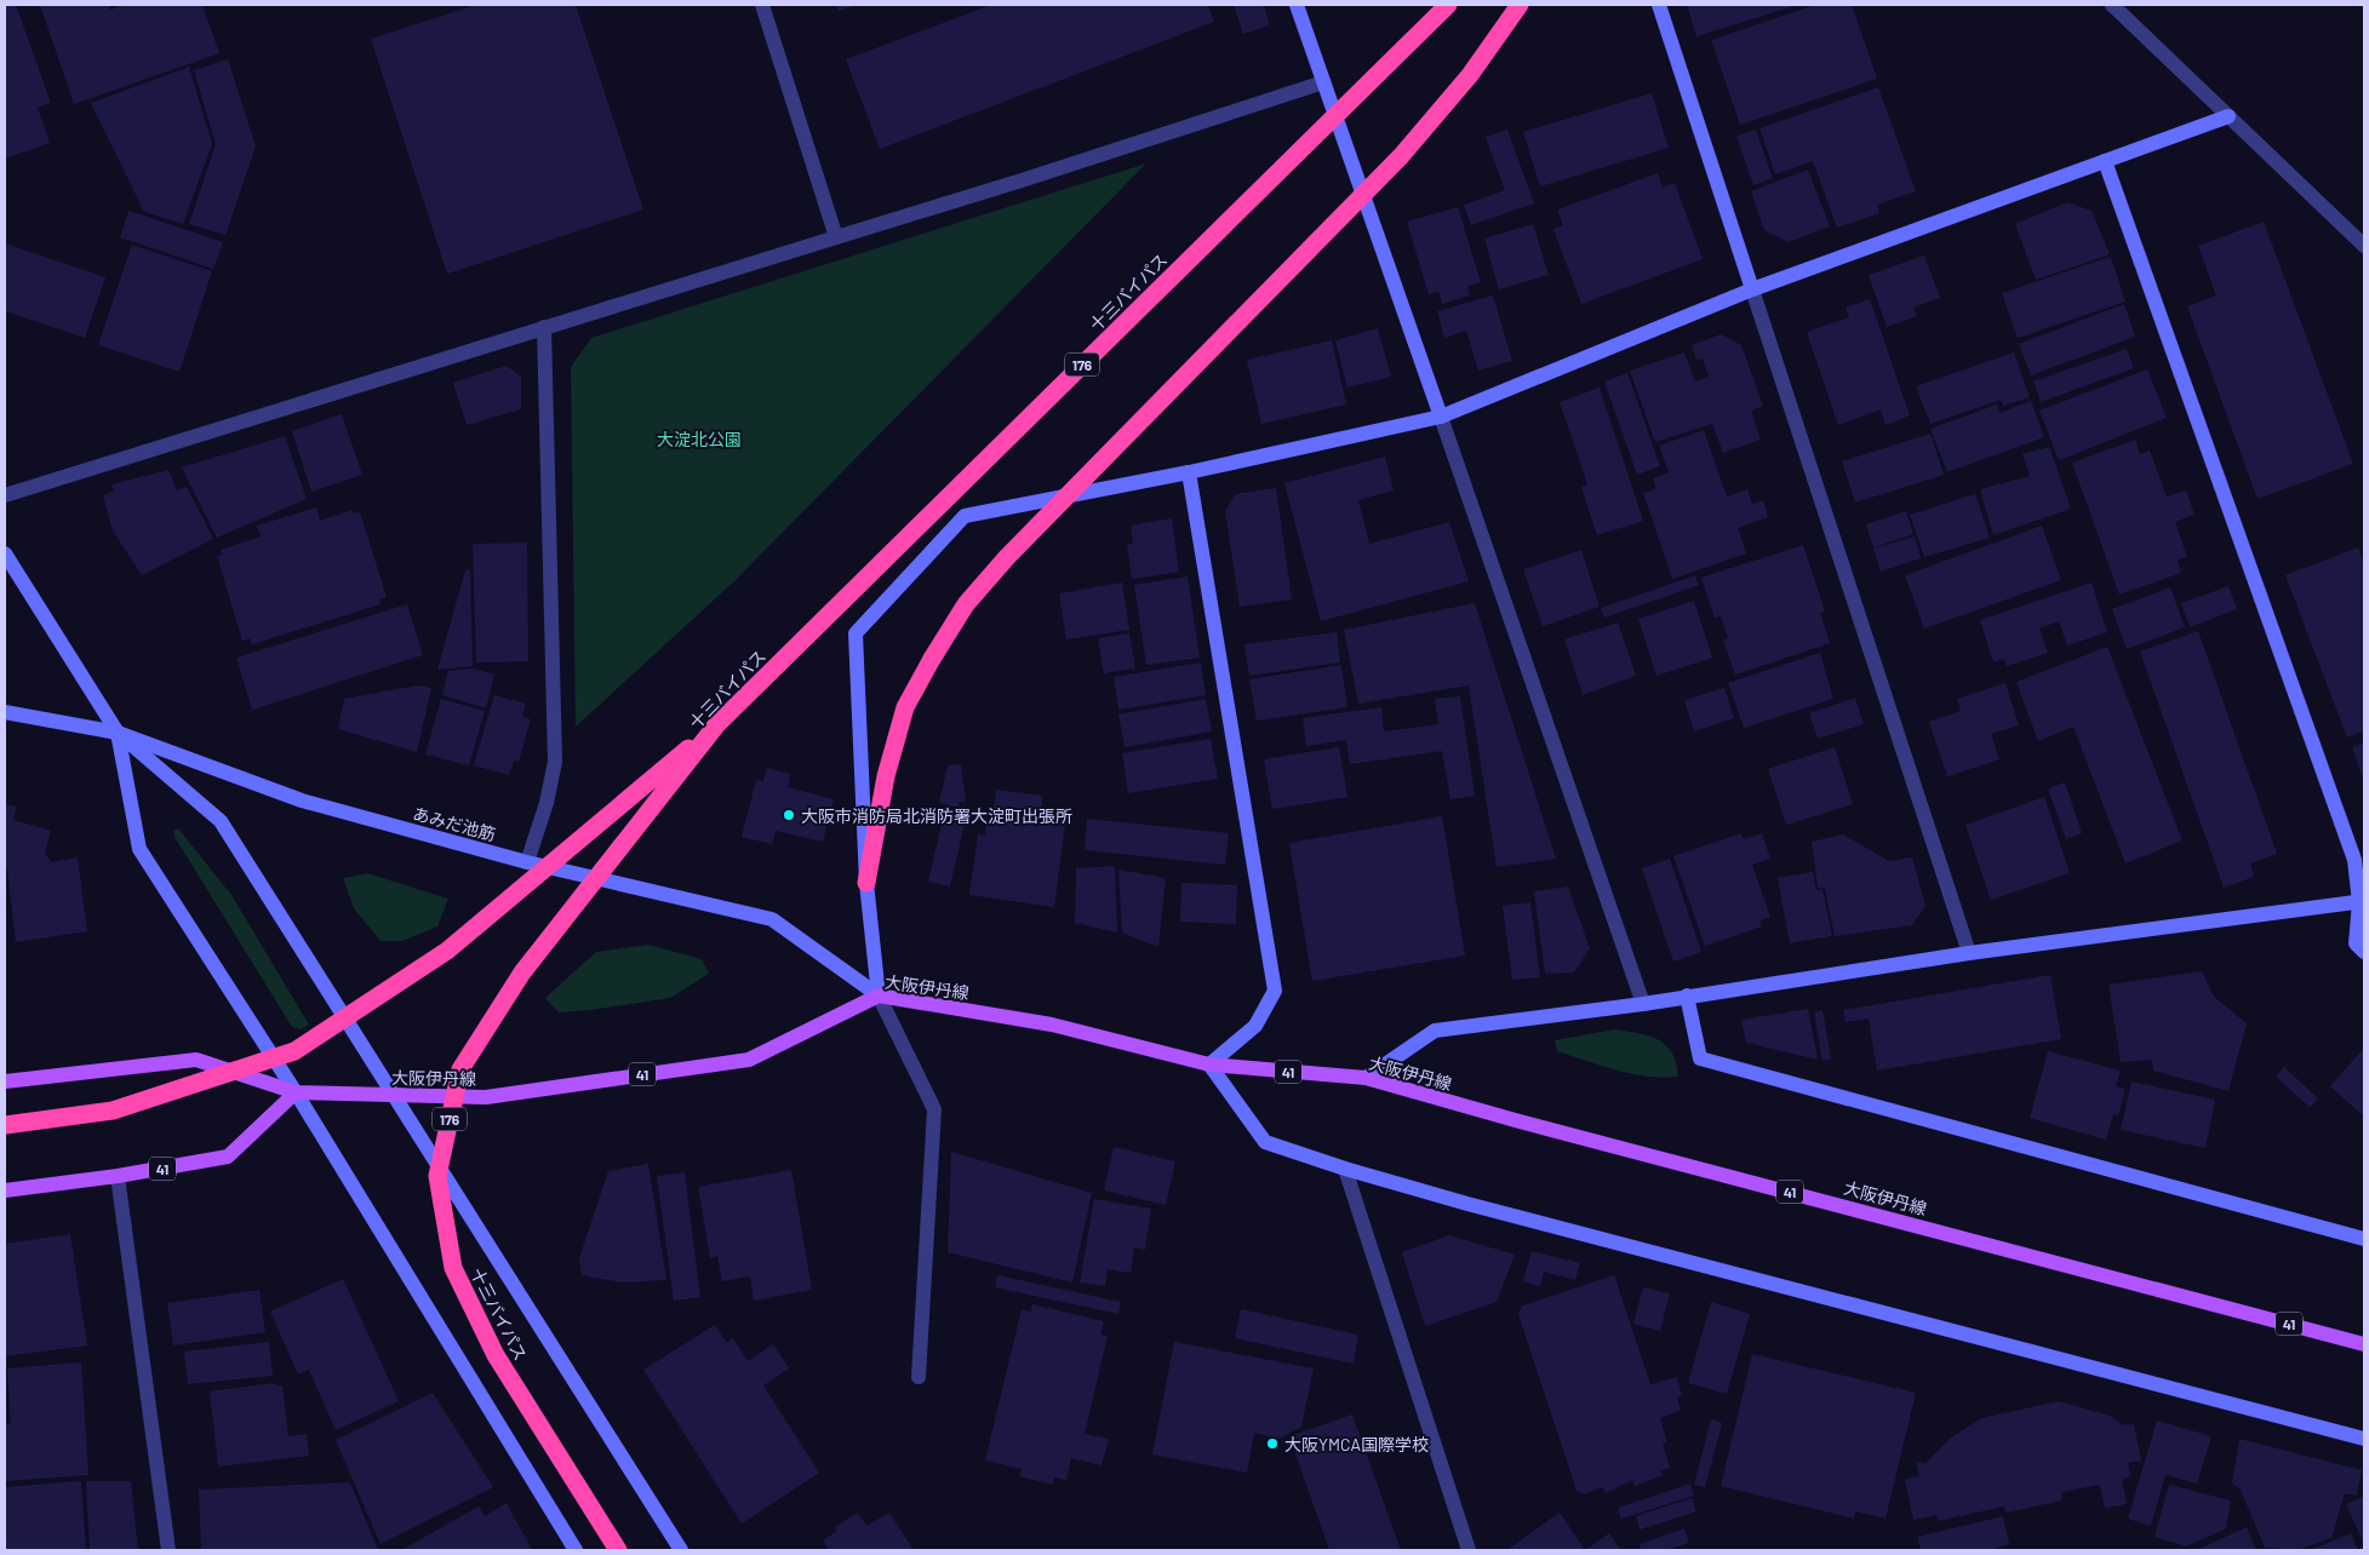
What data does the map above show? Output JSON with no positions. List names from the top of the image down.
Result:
{
  "streets": {
    "highway": ["十三バイパス", "176"],
    "main road": ["大阪伊丹線", "41"],
    "street": ["あみだ池筋"]
  },
  "crossings": [
    ["あみだ池筋", "大阪伊丹線"],
    ["大阪伊丹線", "41"]
  ],
  "parks": ["大淀北公園"],
  "places": ["大阪市消防局北消防署大淀町出張所", "大阪YMCA国際学校"]
}
